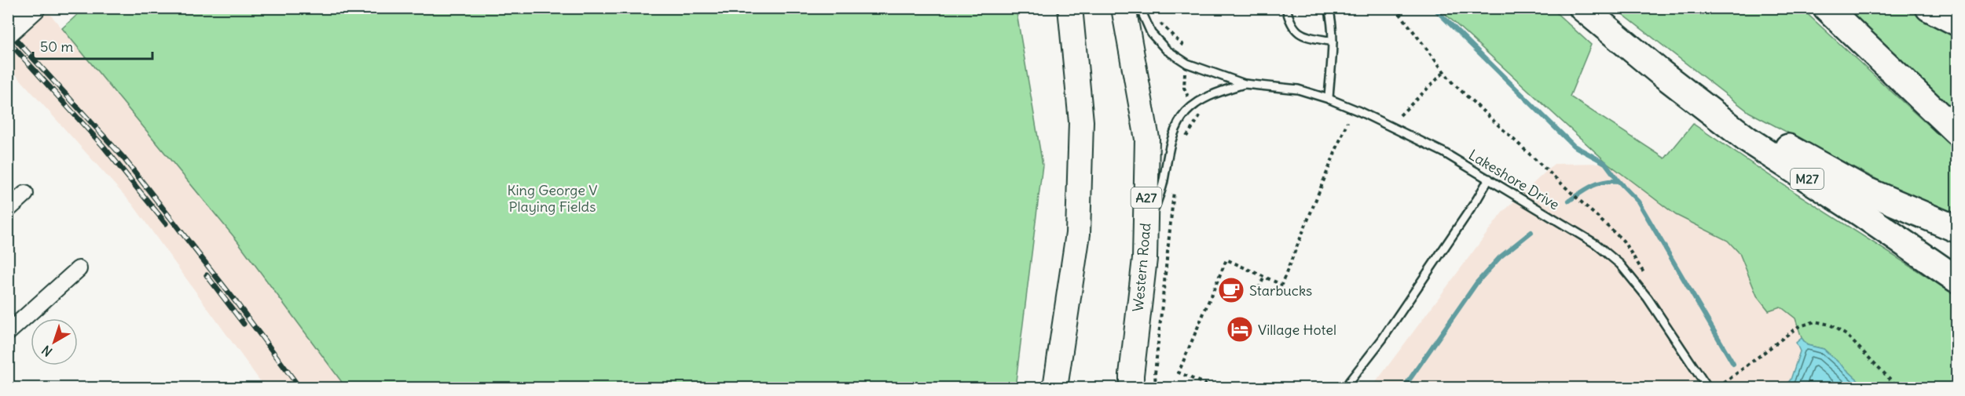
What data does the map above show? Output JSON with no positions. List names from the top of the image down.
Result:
{
  "streets": {
    "highway": ["M27"],
    "main road": ["A27", "Western Road"],
    "lane": ["Lakeshore Drive"]
  },
  "parks": ["King George V Playing Fields"],
  "places": {
    "cafe": ["Starbucks"],
    "hotel": ["Village Hotel"]
  },
  "scale_bar": "50 m",
  "north": "bottom left"
}
